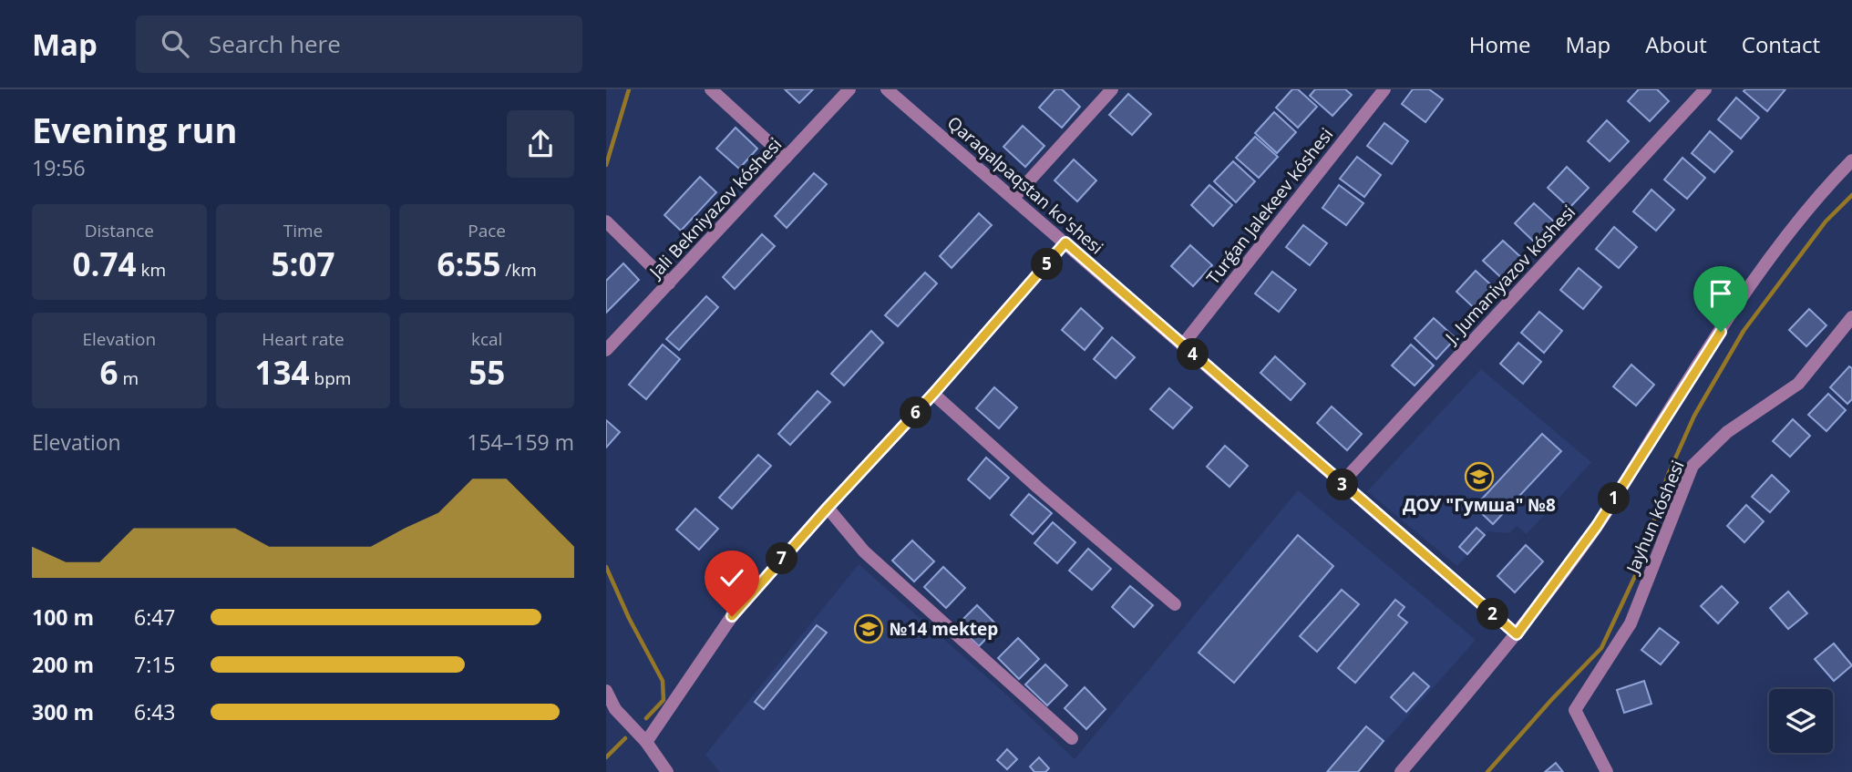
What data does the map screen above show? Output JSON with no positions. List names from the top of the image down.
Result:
{
  "streets": {
    "street": [
      "Qaraqalpaqstan ko'shesi",
      "Turǵan Jalekeev kóshesi",
      "Jali Bekniyazov kóshesi",
      "J. Jumaniyazov kóshesi",
      "Jayhun kóshesi"
    ]
  },
  "crossings": [
    ["Qaraqalpaqstan ko'shesi", "Turǵan Jalekeev kóshesi"],
    ["Qaraqalpaqstan ko'shesi", "J. Jumaniyazov kóshesi"]
  ],
  "places": {
    "school or university": ["ДОУ \"Гумша\" №8", "№14 mektep"]
  },
  "page": {
    "header": "Map",
    "search": "Search here",
    "nav": [
      "Home",
      "Map",
      "About",
      "Contact"
    ],
    "heading": ["Evening run", "19:56"],
    "stats": [
      ["Distance", "0.74 km"],
      ["Time", "5:07"],
      ["Pace", "6:55 /km"],
      ["Elevation", "6 m"],
      ["Heart rate", "134 bpm"],
      ["kcal", "55"]
    ],
    "pins": [
      "5",
      "4",
      "6",
      "3",
      "1",
      "7",
      "2"
    ],
    "chart": ["Elevation", "154–159 m"],
    "list": [
      {
        "name": "100 m",
        "note": "6:47"
      },
      {
        "name": "200 m",
        "note": "7:15"
      },
      {
        "name": "300 m",
        "note": "6:43"
      }
    ]
  }
}
